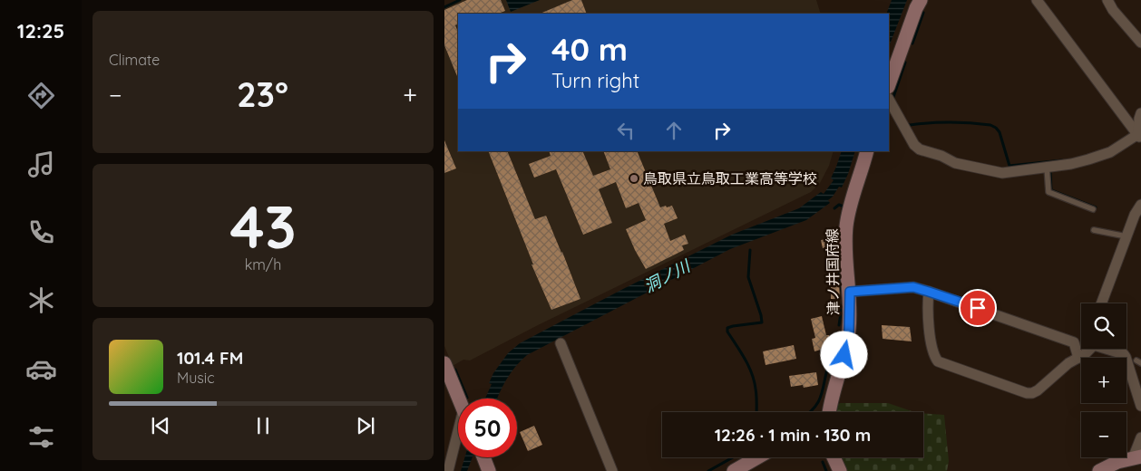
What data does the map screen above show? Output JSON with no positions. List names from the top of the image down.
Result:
{
  "streets": {
    "main road": ["津ノ井国府線"]
  },
  "water": ["洞ノ川"],
  "places": ["鳥取県立鳥取工業高等学校"],
  "page": {
    "tabs": "12:25",
    "tile": [
      "Climate",
      ["43", "km/h"]
    ],
    "turn": ["40 m", "Turn right"],
    "heat": ["−", "23°", "+"],
    "map_buttons": ["+", "−"],
    "song": ["101.4 FM", "Music"],
    "limit": "50",
    "trip": "12:26 · 1 min · 130 m"
  }
}
